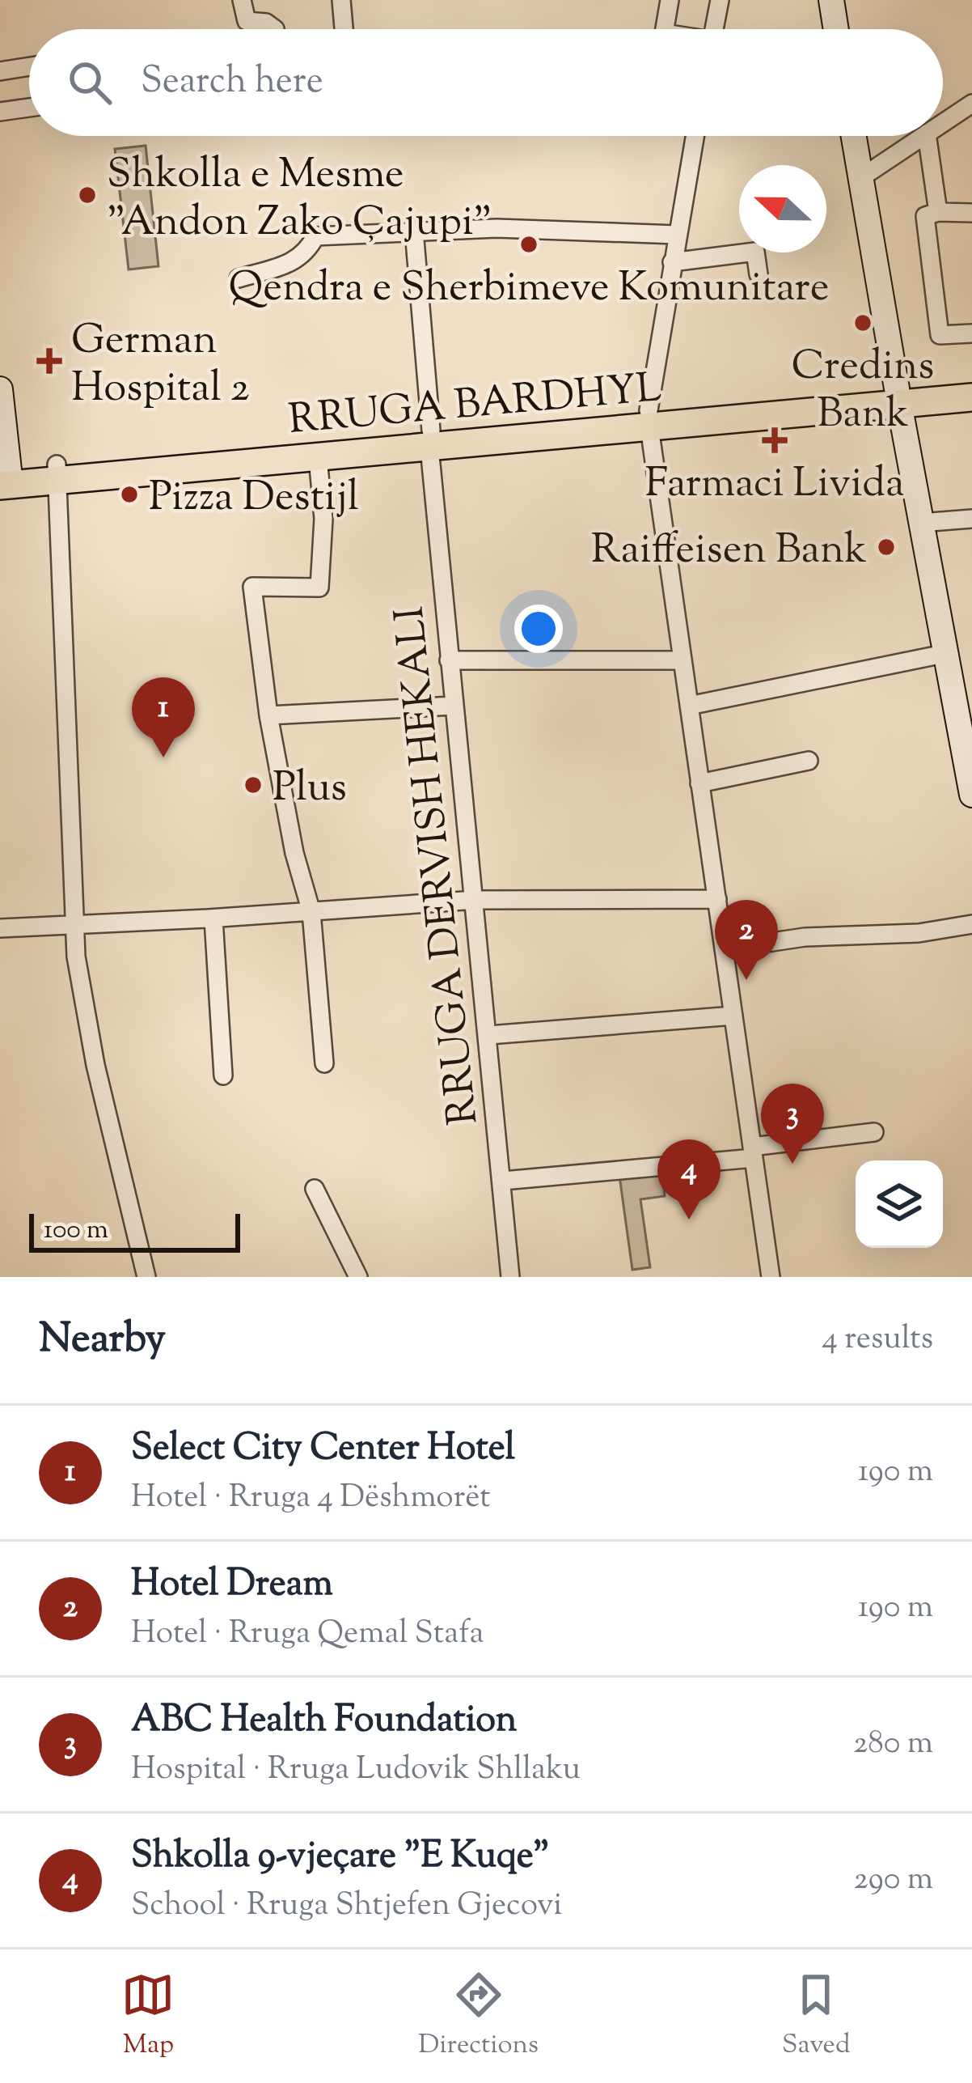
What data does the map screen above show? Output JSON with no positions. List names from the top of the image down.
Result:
{
  "streets": {
    "main road": ["RRUGA BARDHYL"],
    "street": ["RRUGA DERVISH HEKALI"]
  },
  "crossings": [
    ["RRUGA BARDHYL", "RRUGA DERVISH HEKALI"]
  ],
  "places": {
    "other": [
      "Shkolla e Mesme \"Andon Zako Çajupi\"",
      "Qendra e Sherbimeve Komunitare",
      "Credins Bank",
      "Pizza Destijl",
      "Raiffeisen Bank",
      "Plus"
    ],
    "health": ["German Hospital 2", "Farmaci Livida"]
  },
  "scale_bar": "100 m",
  "north": "left",
  "page": {
    "search": "Search here",
    "pins": [
      "1",
      "2",
      "3",
      "4"
    ],
    "scale": "100 m",
    "heading": ["Nearby", "4 results"],
    "list": [
      {
        "mark": "1",
        "name": "Select City Center Hotel",
        "note": "Hotel · Rruga 4 Dëshmorët",
        "value": "190 m"
      },
      {
        "mark": "2",
        "name": "Hotel Dream",
        "note": "Hotel · Rruga Qemal Stafa",
        "value": "190 m"
      },
      {
        "mark": "3",
        "name": "ABC Health Foundation",
        "note": "Hospital · Rruga Ludovik Shllaku",
        "value": "280 m"
      },
      {
        "mark": "4",
        "name": "Shkolla 9-vjeçare \"E Kuqe\"",
        "note": "School · Rruga Shtjefen Gjecovi",
        "value": "290 m"
      }
    ],
    "nav": ["Map", "Directions", "Saved"]
  }
}
